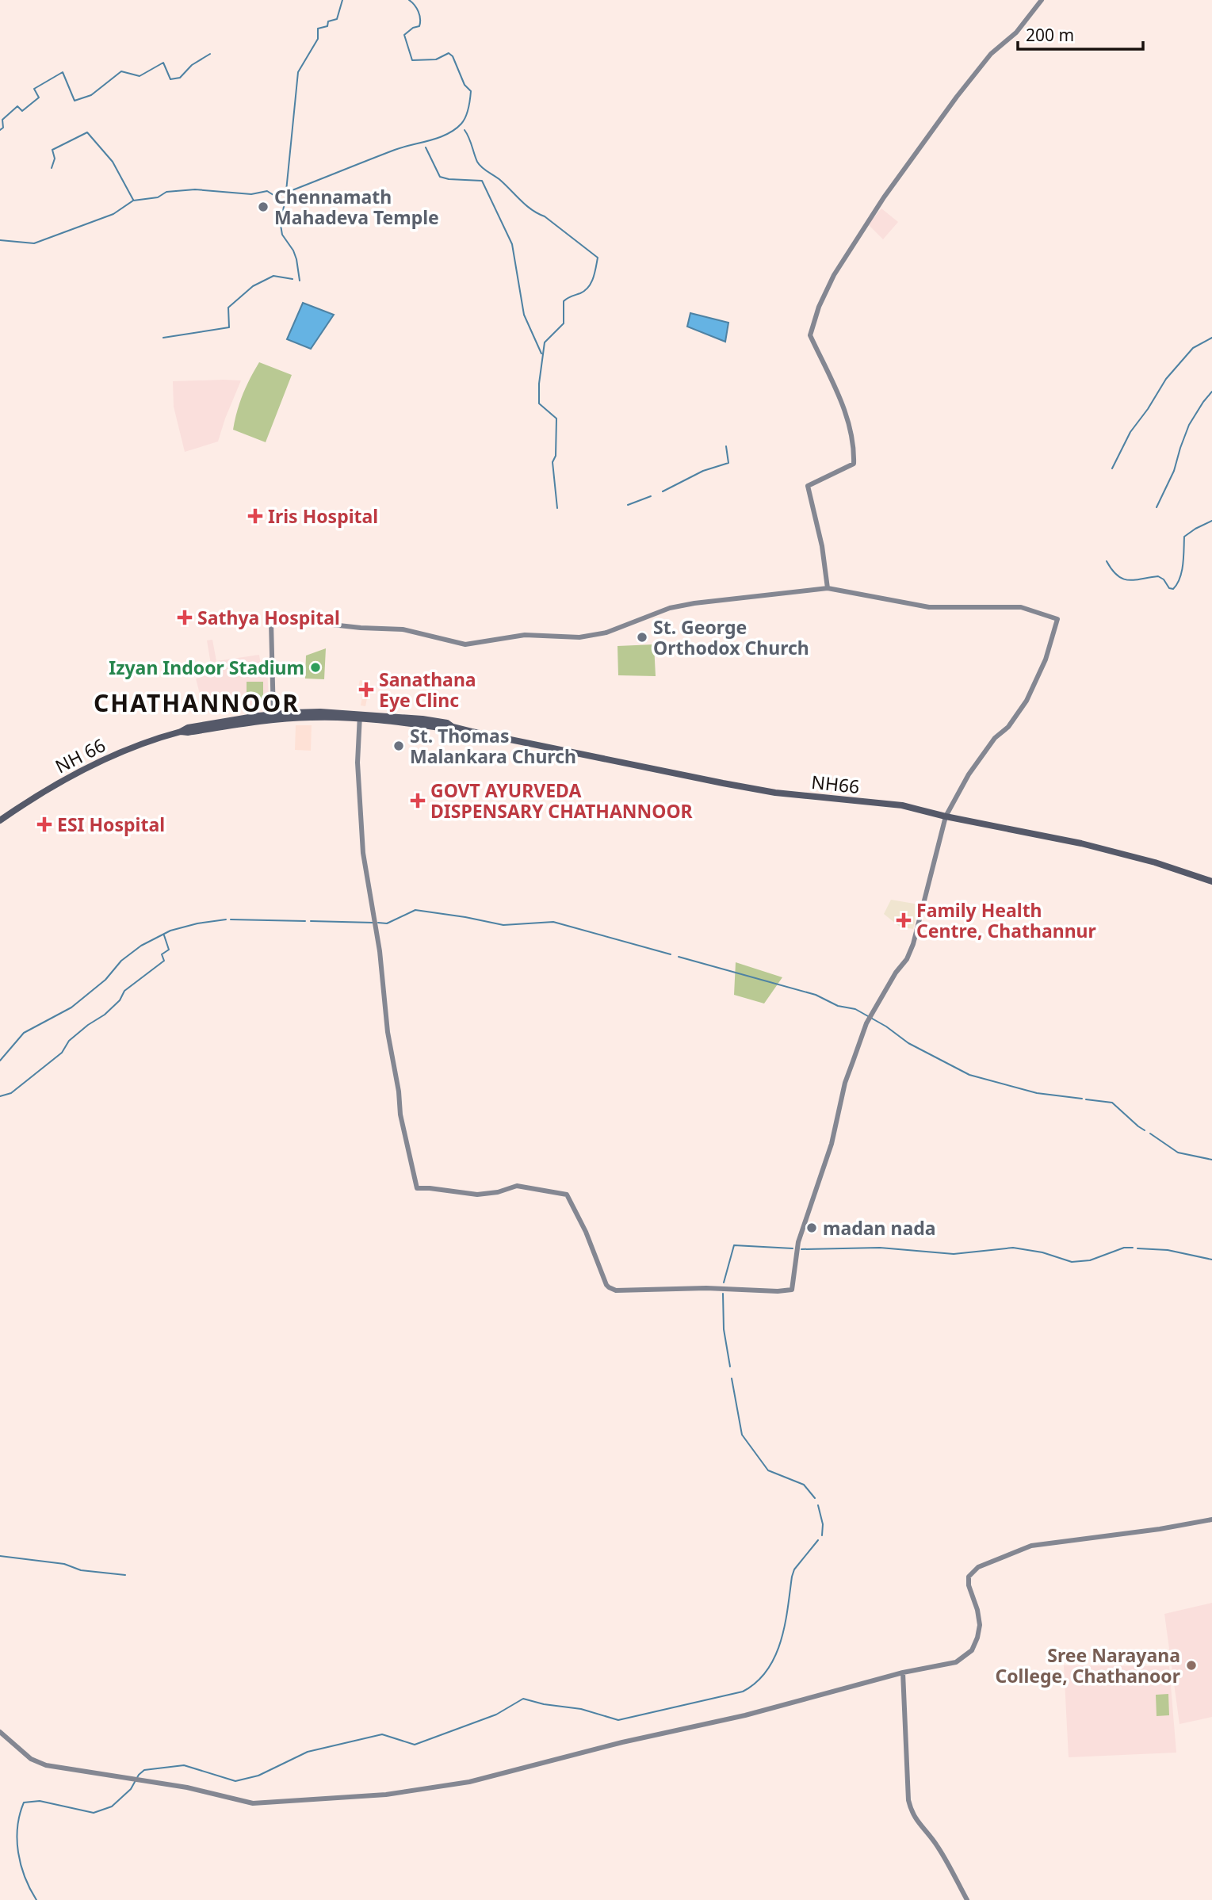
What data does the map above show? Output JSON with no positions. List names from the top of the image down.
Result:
{
  "streets": {
    "highway": ["NH 66", "NH66"]
  },
  "crossings": [
    ["NH 66", "NH66"]
  ],
  "districts": ["CHATHANNOOR"],
  "places": {
    "other": [
      "Chennamath Mahadeva Temple",
      "St. George Orthodox Church",
      "Izyan Indoor Stadium",
      "St. Thomas Malankara Church",
      "madan nada",
      "Sree Narayana College, Chathanoor"
    ],
    "health": [
      "Iris Hospital",
      "Sathya Hospital",
      "Sanathana Eye Clinc",
      "GOVT AYURVEDA DISPENSARY CHATHANNOOR",
      "ESI Hospital",
      "Family Health Centre, Chathannur"
    ]
  },
  "scale_bar": "200 m"
}
